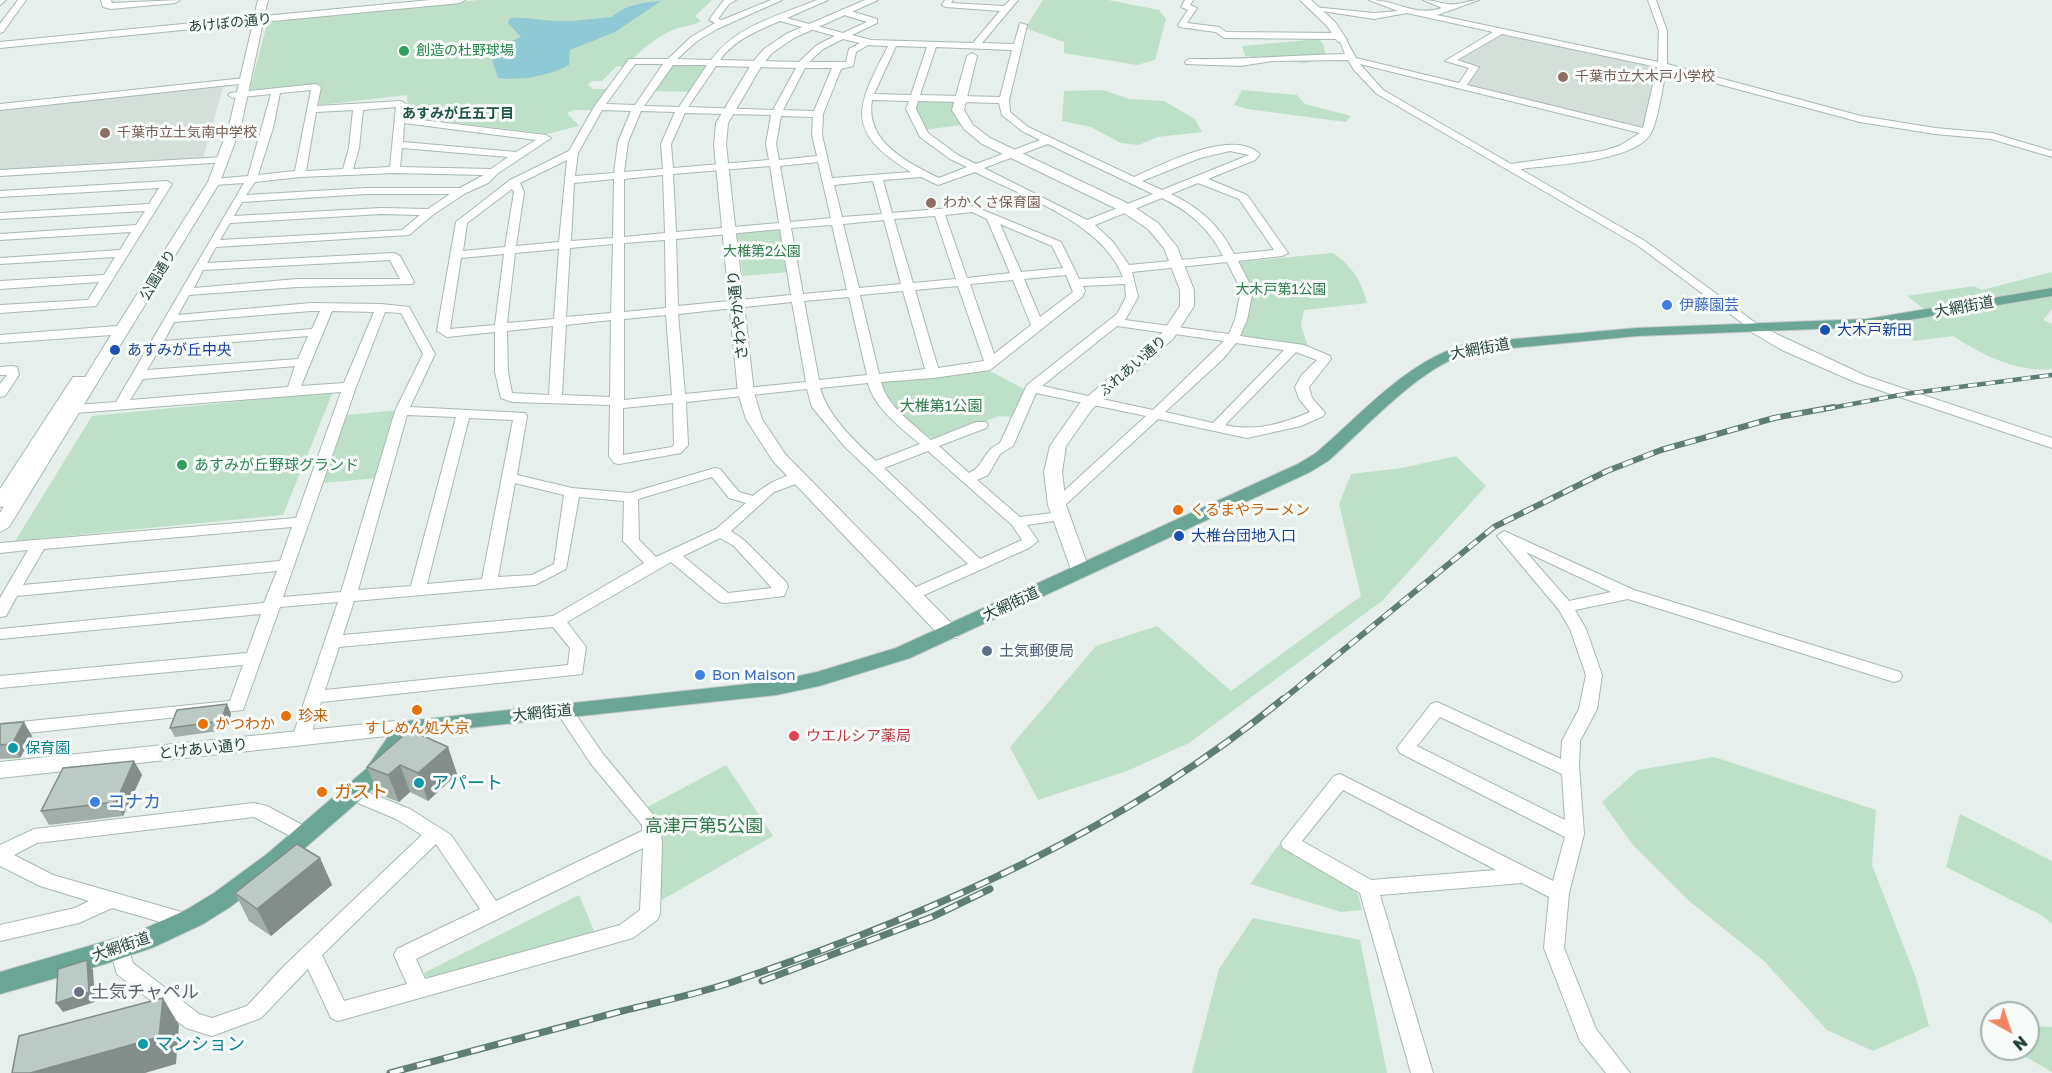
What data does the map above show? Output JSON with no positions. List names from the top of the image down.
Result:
{
  "streets": {
    "main road": ["大網街道"],
    "street": [
      "あけぼの通り",
      "公園通り",
      "さわやか通り",
      "ふれあい通り",
      "とけあい通り"
    ]
  },
  "crossings": [
    ["あけぼの通り", "公園通り"],
    ["大網街道", "さわやか通り"],
    ["大網街道", "ふれあい通り"],
    ["大網街道", "とけあい通り"]
  ],
  "districts": ["あすみが丘五丁目"],
  "parks": [
    "大椎第2公園",
    "大木戸第1公園",
    "大椎第1公園",
    "高津戸第5公園"
  ],
  "places": [
    "創造の杜野球場",
    "千葉市立大木戸小学校",
    "千葉市立土気南中学校",
    "わかくさ保育園",
    "伊藤園芸",
    "大木戸新田",
    "あすみが丘中央",
    "あすみが丘野球グランド",
    "くるまやラーメン",
    "大椎台団地入口",
    "土気郵便局",
    "Bon Maison",
    "すしめん処大京",
    "珍来",
    "かつわか",
    "ウエルシア薬局",
    "保育園",
    "アパート",
    "ガスト",
    "コナカ",
    "土気チャペル",
    "マンション"
  ],
  "north": "bottom right"
}
